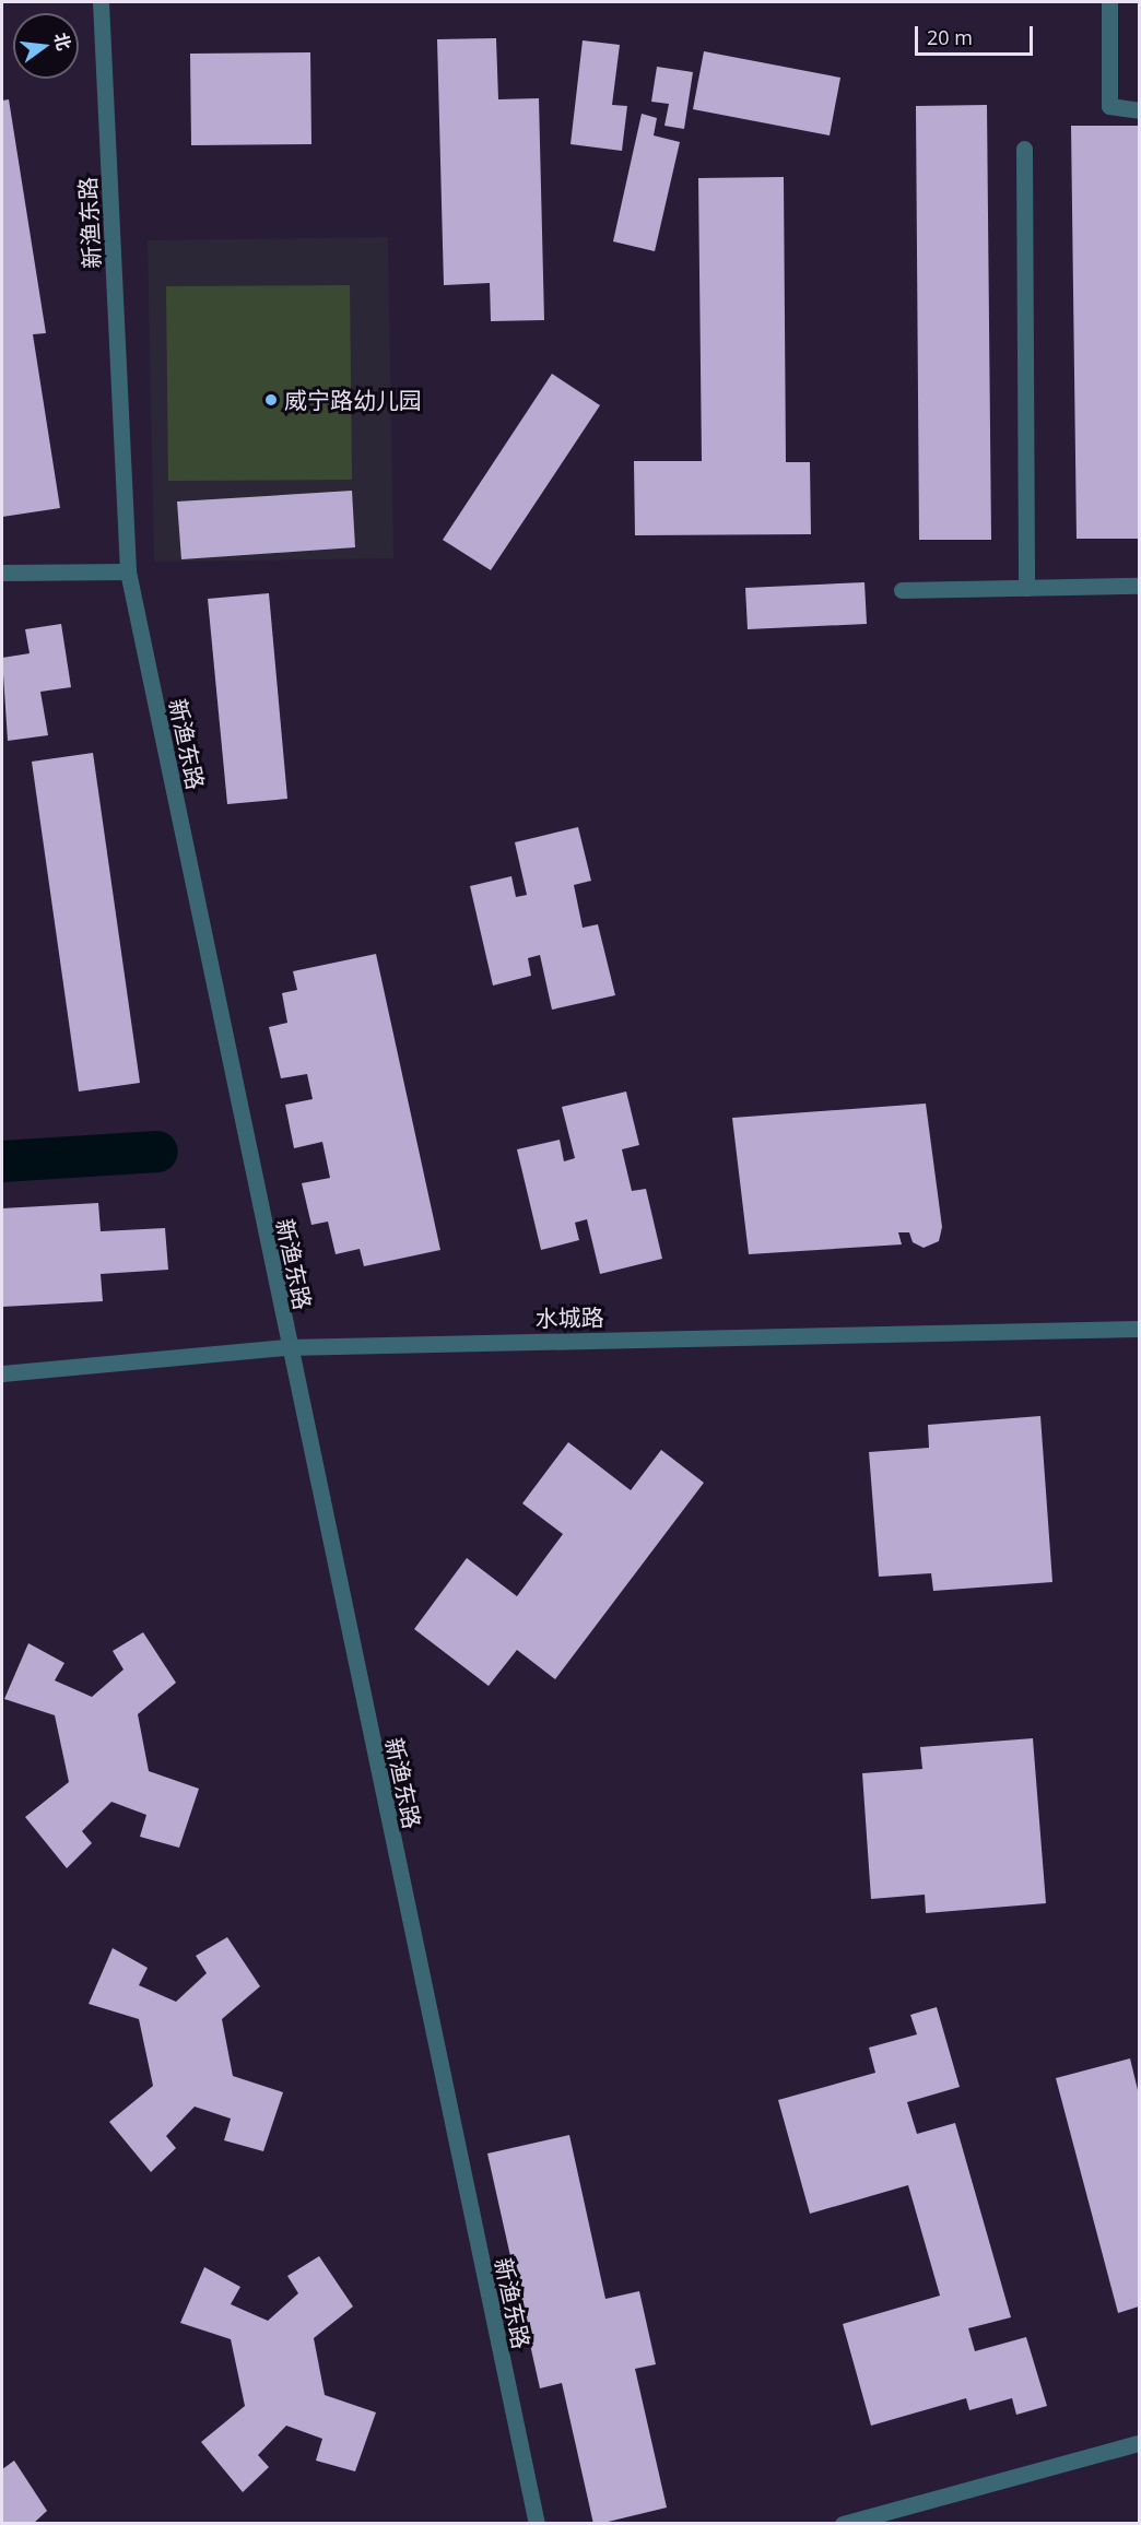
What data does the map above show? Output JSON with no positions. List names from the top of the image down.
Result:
{
  "streets": {
    "street": ["新渔东路", "水城路"]
  },
  "crossings": [
    ["新渔东路", "水城路"]
  ],
  "places": ["威宁路幼儿园"],
  "scale_bar": "20 m",
  "north": "right"
}
